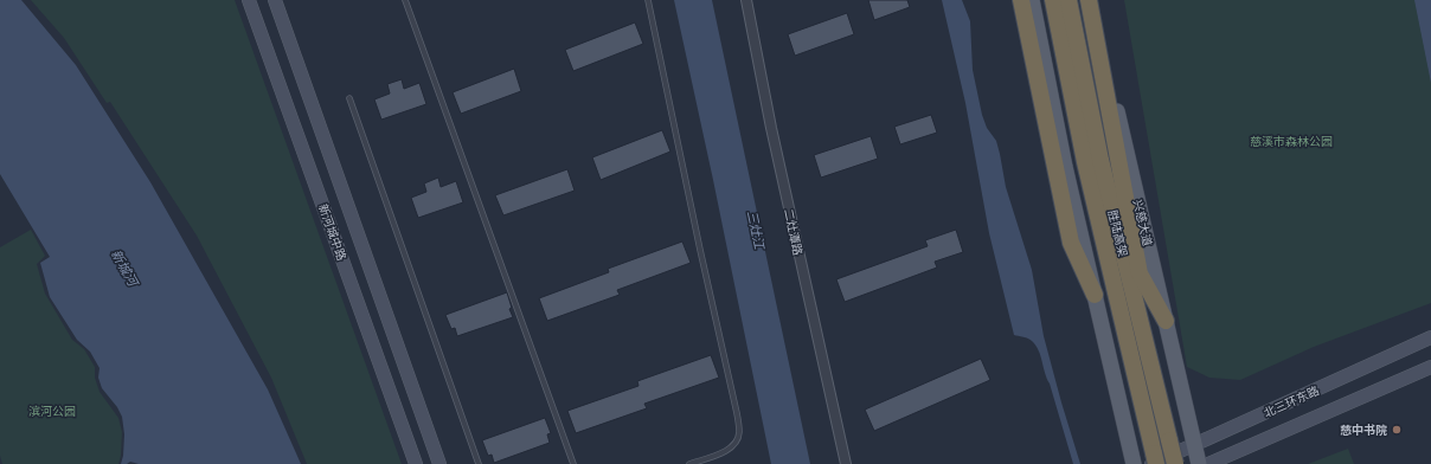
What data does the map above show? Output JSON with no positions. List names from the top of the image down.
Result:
{
  "streets": {
    "highway": ["胜陆高架"],
    "main road": ["兴慈大道"],
    "street": ["新河城中路", "二灶潭路", "北三环东路"]
  },
  "crossings": [
    ["兴慈大道", "北三环东路"]
  ],
  "water": ["三灶江", "新城河"],
  "parks": ["慈溪市森林公园", "滨河公园"],
  "places": ["慈中书院"]
}
